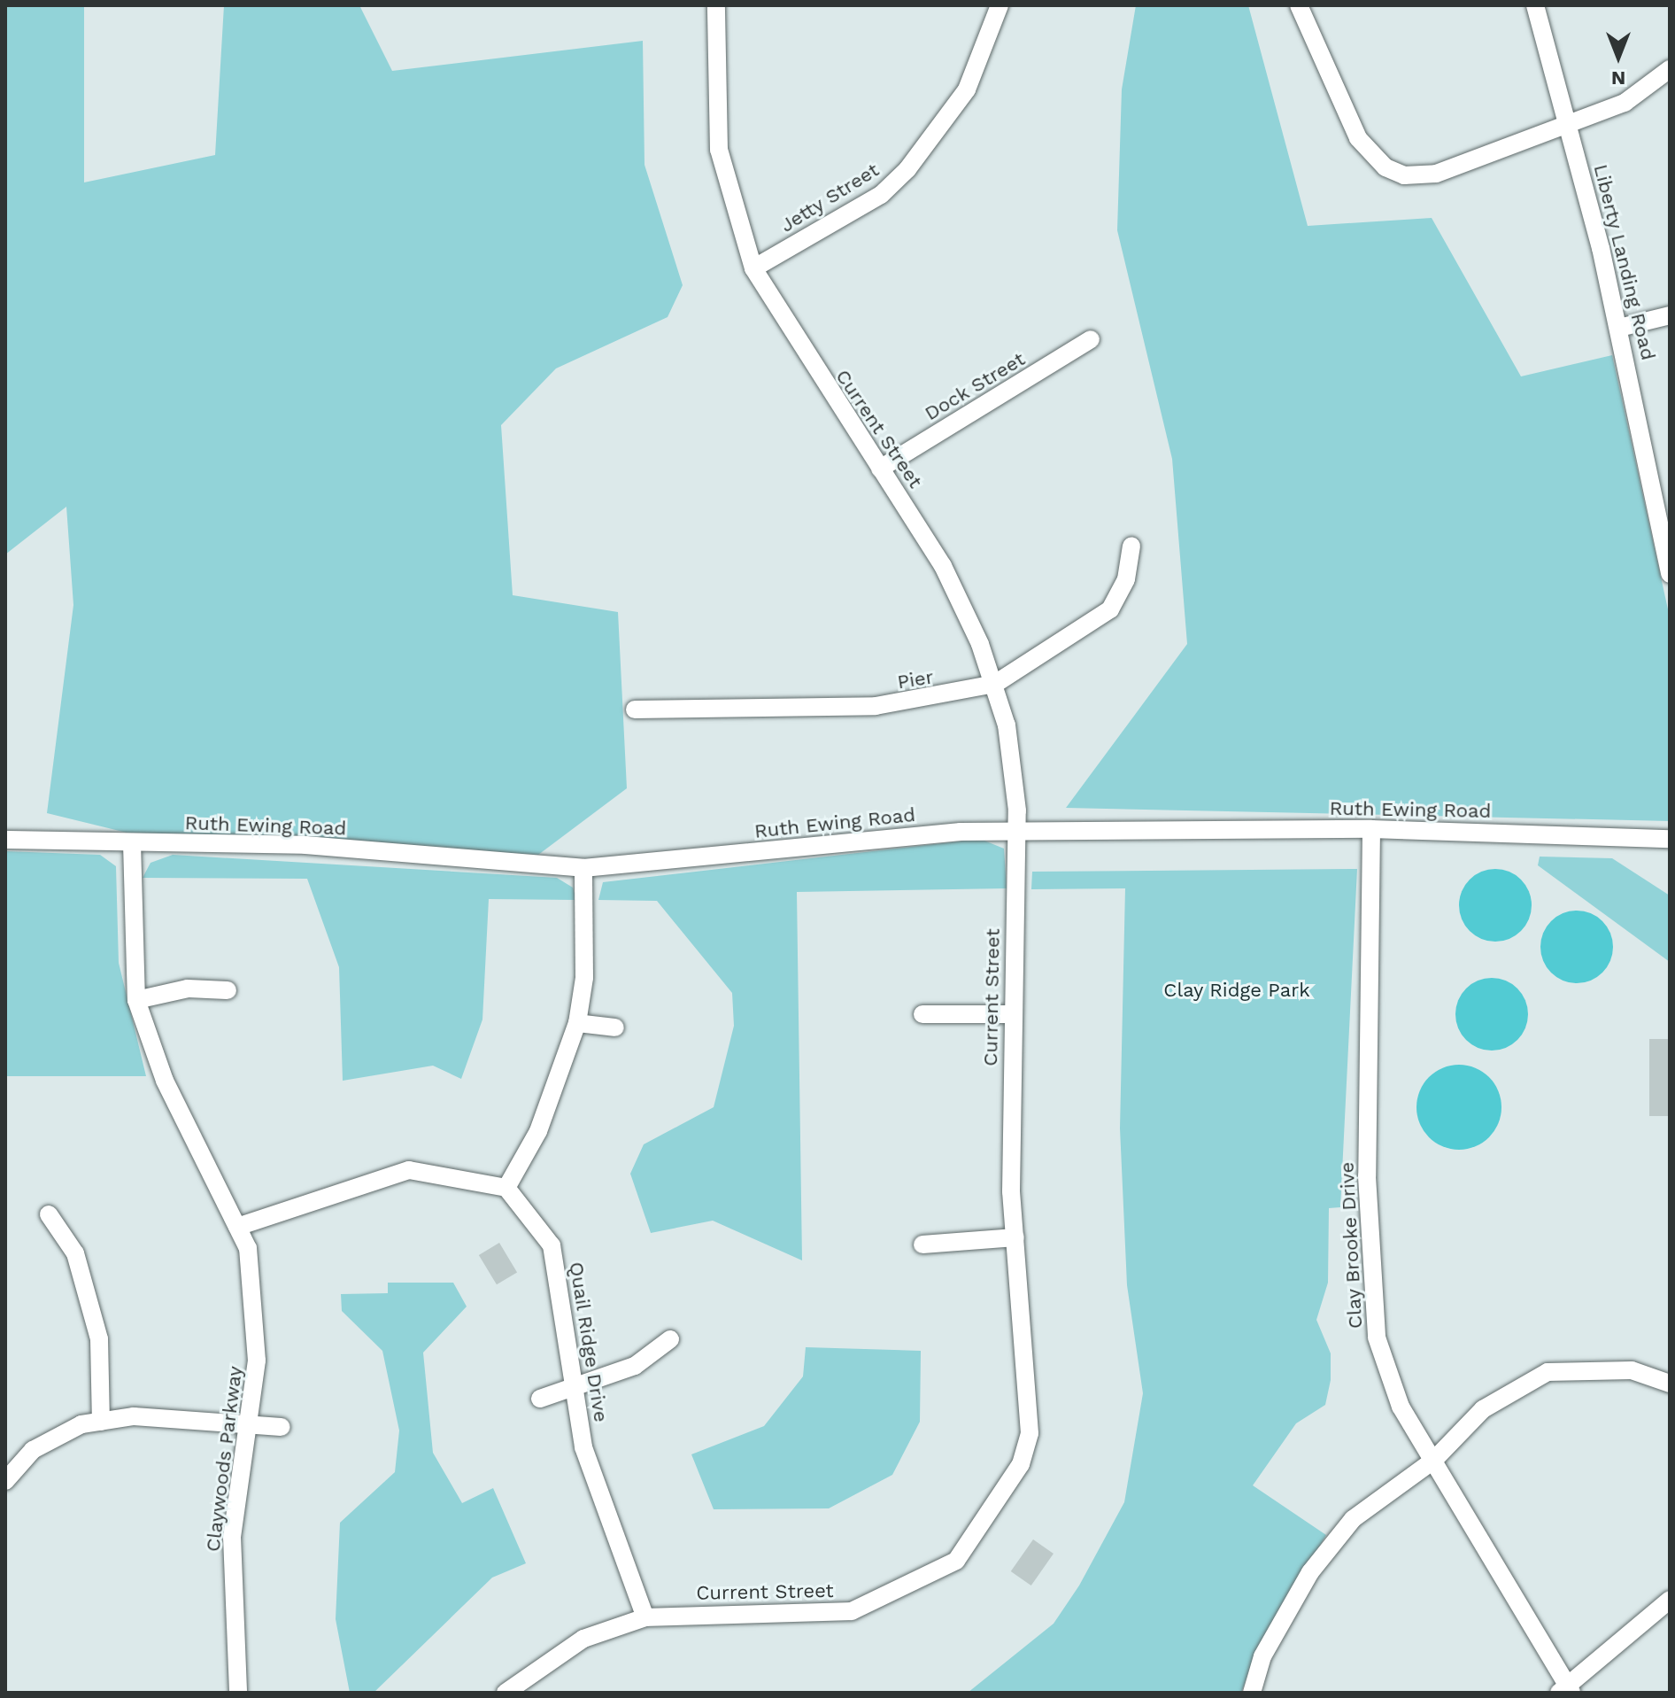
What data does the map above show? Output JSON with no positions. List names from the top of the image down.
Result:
{
  "streets": {
    "street": [
      "Jetty Street",
      "Liberty Landing Road",
      "Dock Street",
      "Current Street",
      "Pier",
      "Ruth Ewing Road",
      "Clay Brooke Drive",
      "Quail Ridge Drive",
      "Claywoods Parkway"
    ]
  },
  "crossings": [
    ["Jetty Street", "Current Street"],
    ["Dock Street", "Current Street"],
    ["Current Street", "Pier"],
    ["Current Street", "Ruth Ewing Road"],
    ["Current Street", "Quail Ridge Drive"],
    ["Ruth Ewing Road", "Clay Brooke Drive"],
    ["Ruth Ewing Road", "Claywoods Parkway"]
  ],
  "parks": ["Clay Ridge Park"],
  "north": "bottom"
}
